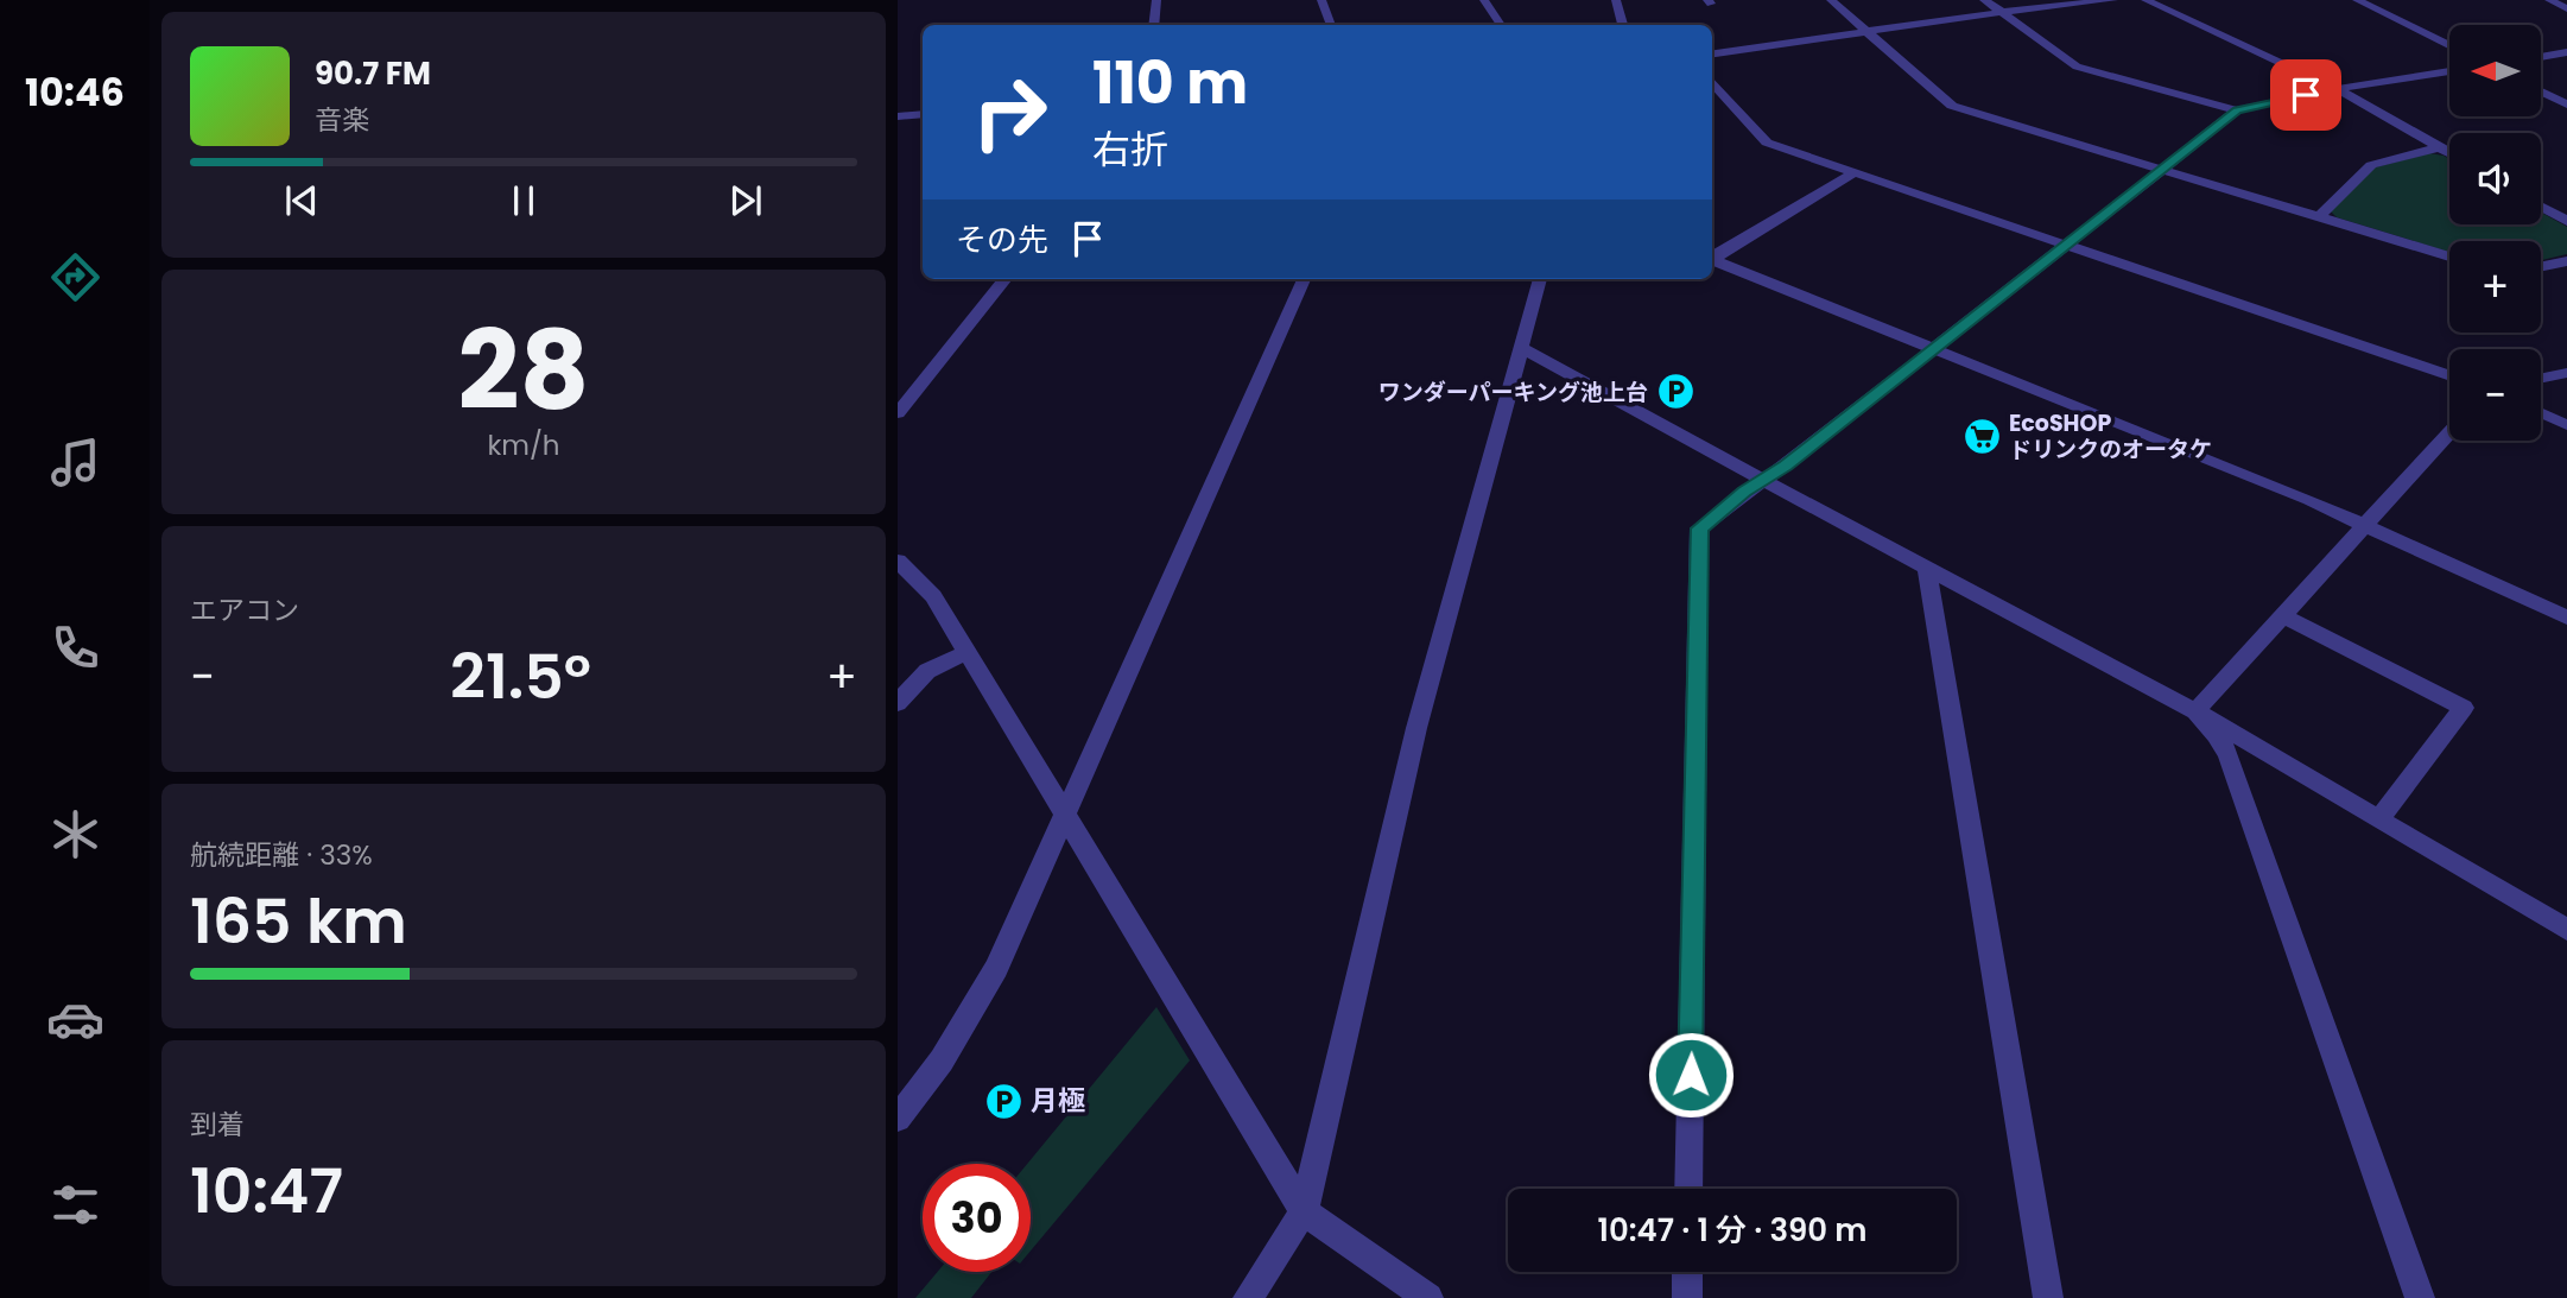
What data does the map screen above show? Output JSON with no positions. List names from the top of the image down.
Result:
{
  "places": {
    "parking": ["ワンダーパーキング池上台", "月極"],
    "supermarket": ["EcoSHOP ドリンクのオータケ"]
  },
  "north": "left",
  "page": {
    "tabs": "10:46",
    "map_buttons": ["+", "−"],
    "turn": ["110 m", "右折"],
    "song": ["90.7 FM", "音楽"],
    "then": "その先",
    "tile": [
      ["28", "km/h"],
      "エアコン",
      ["航続距離 · 33%", "165 km"],
      ["到着", "10:47"]
    ],
    "heat": ["−", "21.5°", "+"],
    "limit": "30",
    "trip": "10:47 · 1 分 · 390 m"
  }
}
